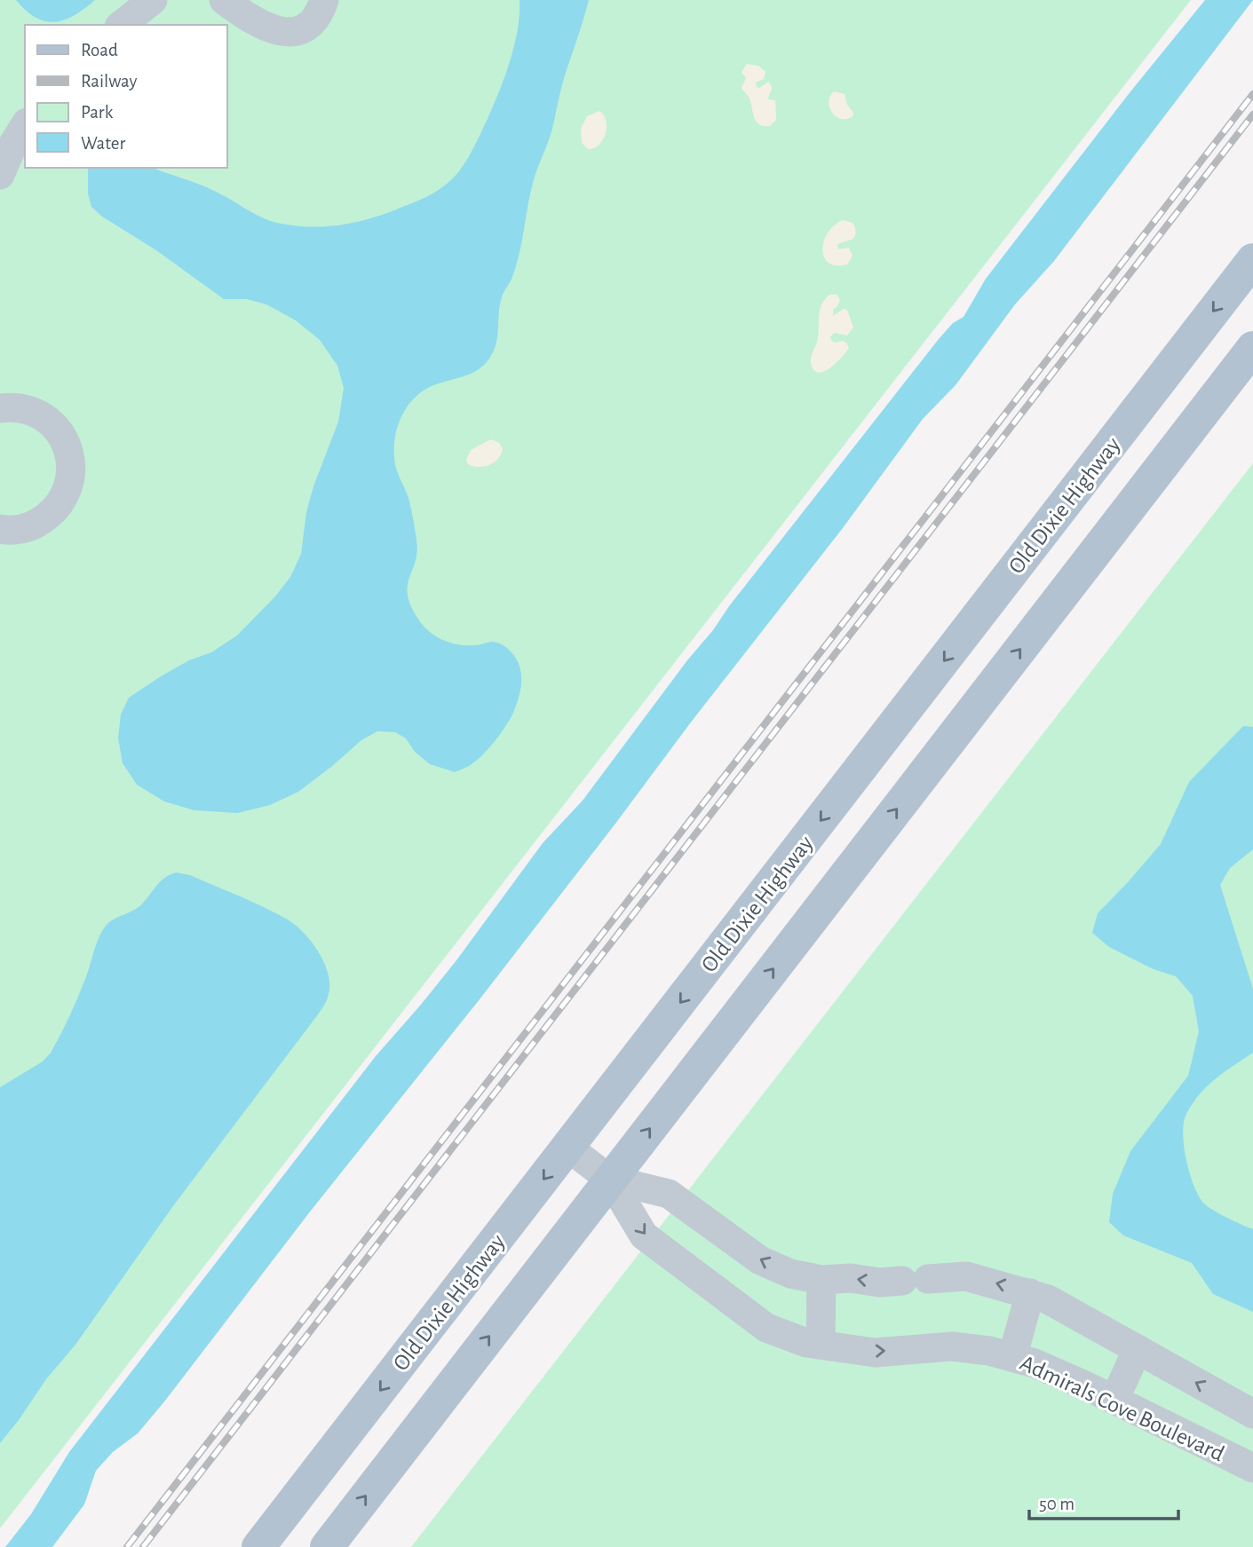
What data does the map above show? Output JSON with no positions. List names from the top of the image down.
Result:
{
  "streets": {
    "main road": ["Old Dixie Highway"],
    "street": ["Admirals Cove Boulevard"]
  },
  "crossings": [
    ["Old Dixie Highway", "Admirals Cove Boulevard"]
  ],
  "legend": [
    "Road",
    "Railway",
    "Park",
    "Water"
  ],
  "scale_bar": "50 m"
}
